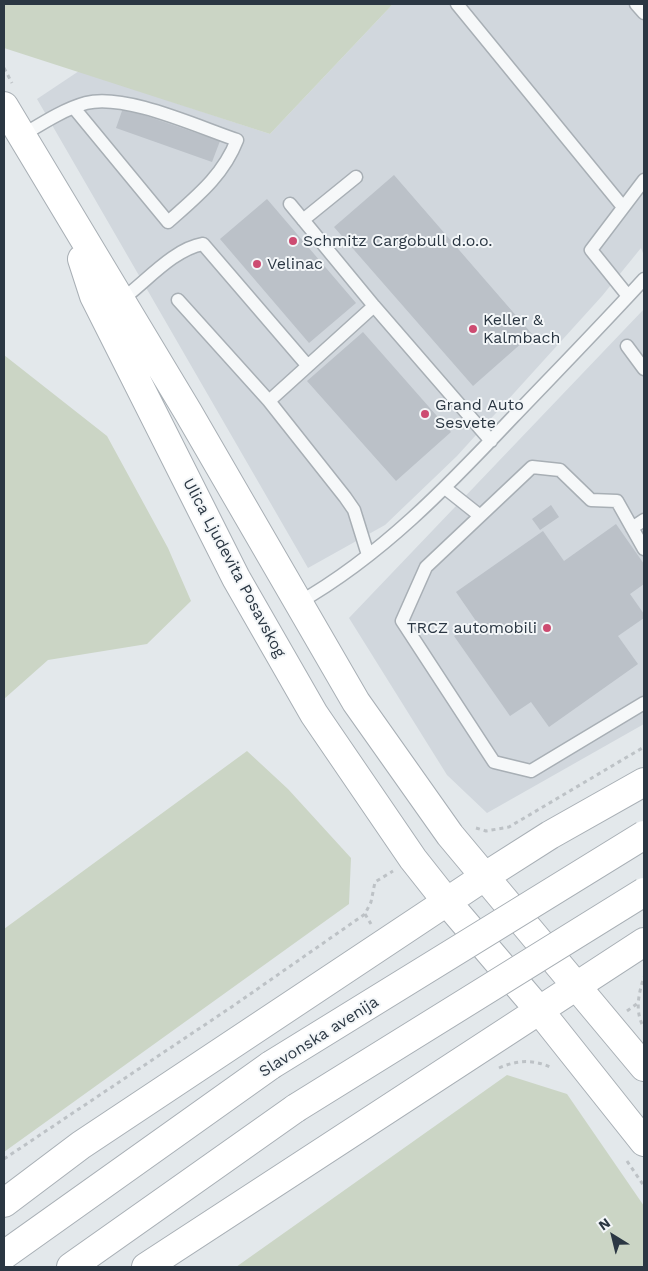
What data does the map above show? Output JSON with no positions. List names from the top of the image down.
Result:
{
  "streets": {
    "main road": ["Ulica Ljudevita Posavskog", "Slavonska avenija"]
  },
  "places": [
    "Schmitz Cargobull d.o.o.",
    "Velinac",
    "Keller & Kalmbach",
    "Grand Auto Sesvete",
    "TRCZ automobili"
  ],
  "north": "top left"
}
